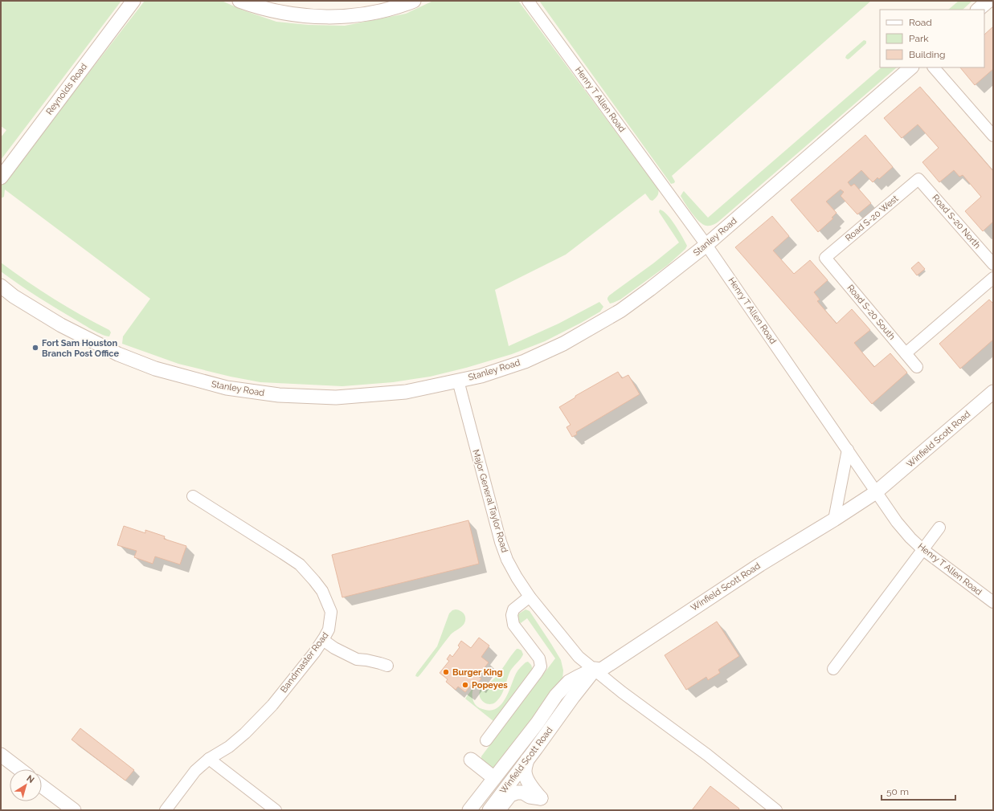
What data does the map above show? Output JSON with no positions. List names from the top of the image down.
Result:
{
  "streets": {
    "street": [
      "Reynolds Road",
      "Henry T Allen Road",
      "Road S-20 West",
      "Road S-20 North",
      "Stanley Road",
      "Road S-20 South",
      "Winfield Scott Road",
      "Major General Taylor Road",
      "Bandmaster Road"
    ]
  },
  "crossings": [
    ["Henry T Allen Road", "Stanley Road"],
    ["Henry T Allen Road", "Winfield Scott Road"],
    ["Road S-20 West", "Road S-20 North"],
    ["Road S-20 West", "Road S-20 South"],
    ["Stanley Road", "Major General Taylor Road"],
    ["Winfield Scott Road", "Major General Taylor Road"]
  ],
  "places": ["Fort Sam Houston Branch Post Office", "Burger King", "Popeyes"],
  "legend": ["Road", "Park", "Building"],
  "scale_bar": "50 m",
  "north": "top right"
}
